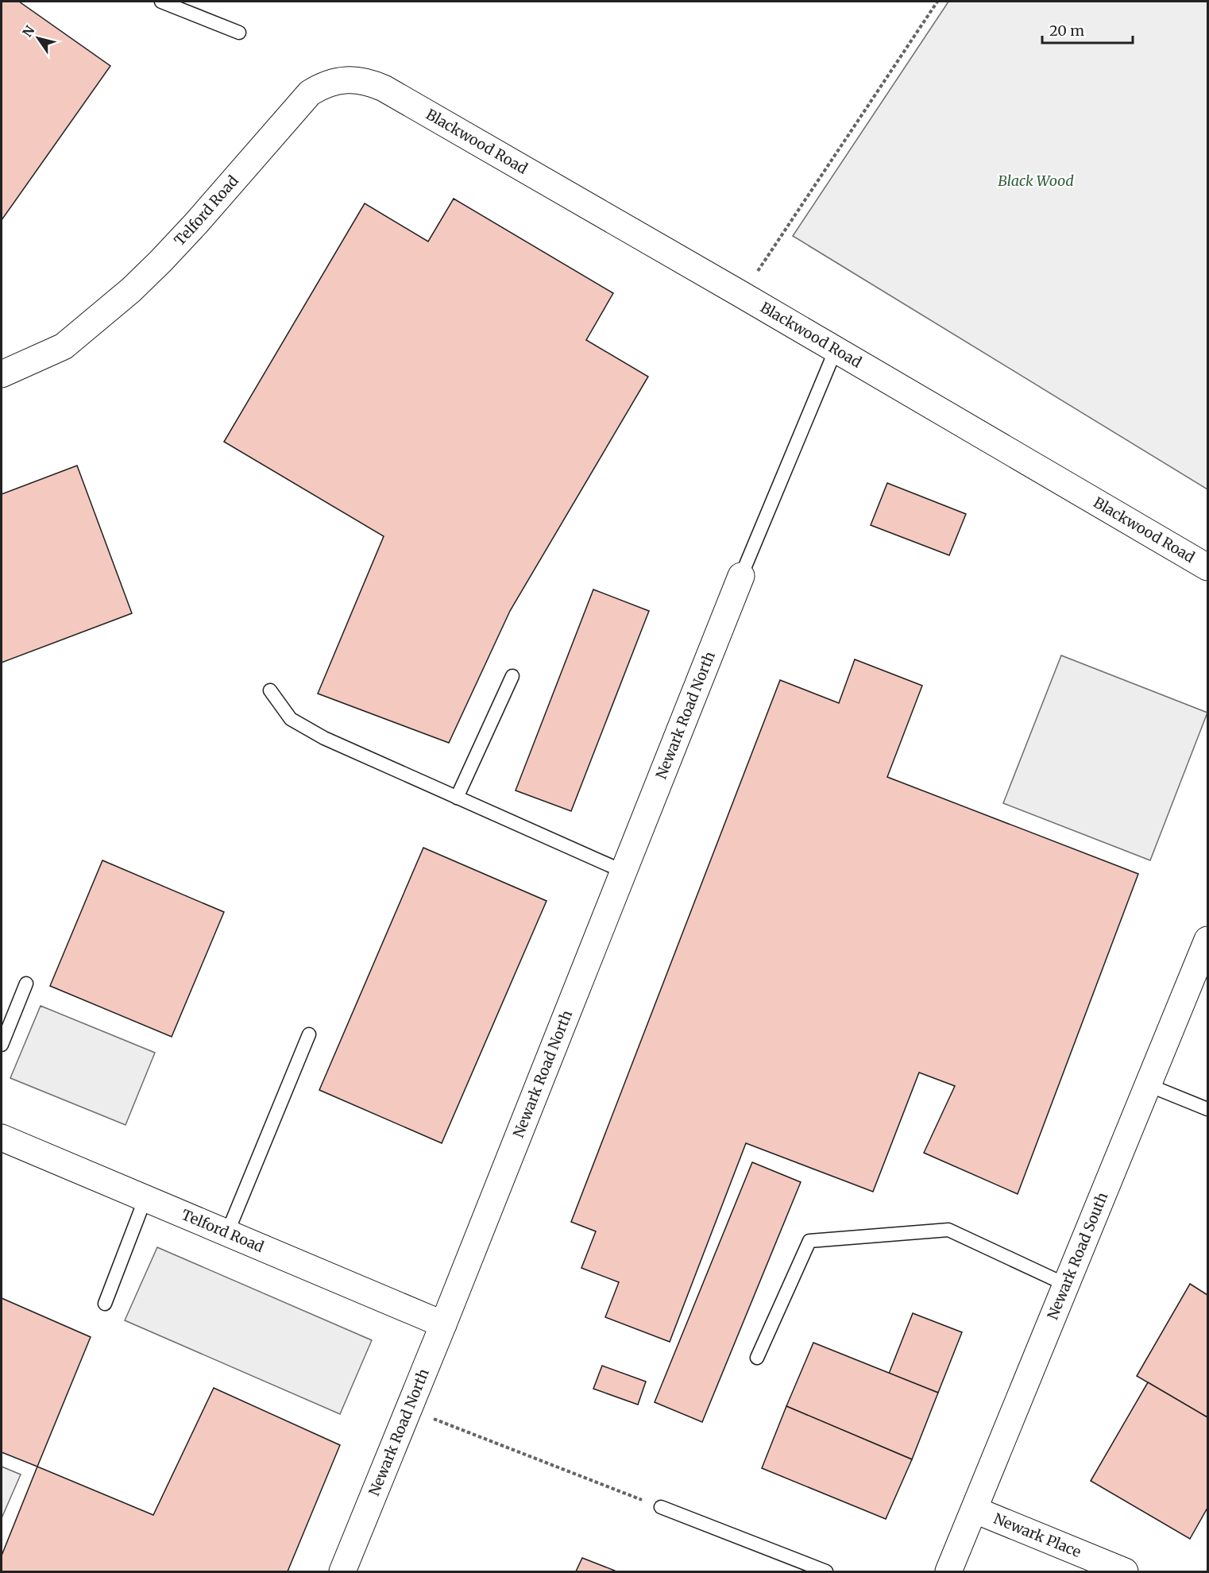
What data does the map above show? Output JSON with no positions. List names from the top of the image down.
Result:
{
  "streets": {
    "street": [
      "Blackwood Road",
      "Telford Road",
      "Newark Road North",
      "Newark Road South",
      "Newark Place"
    ]
  },
  "crossings": [
    ["Blackwood Road", "Telford Road"],
    ["Telford Road", "Newark Road North"],
    ["Newark Road South", "Newark Place"]
  ],
  "parks": ["Black Wood"],
  "scale_bar": "20 m",
  "north": "top left"
}
